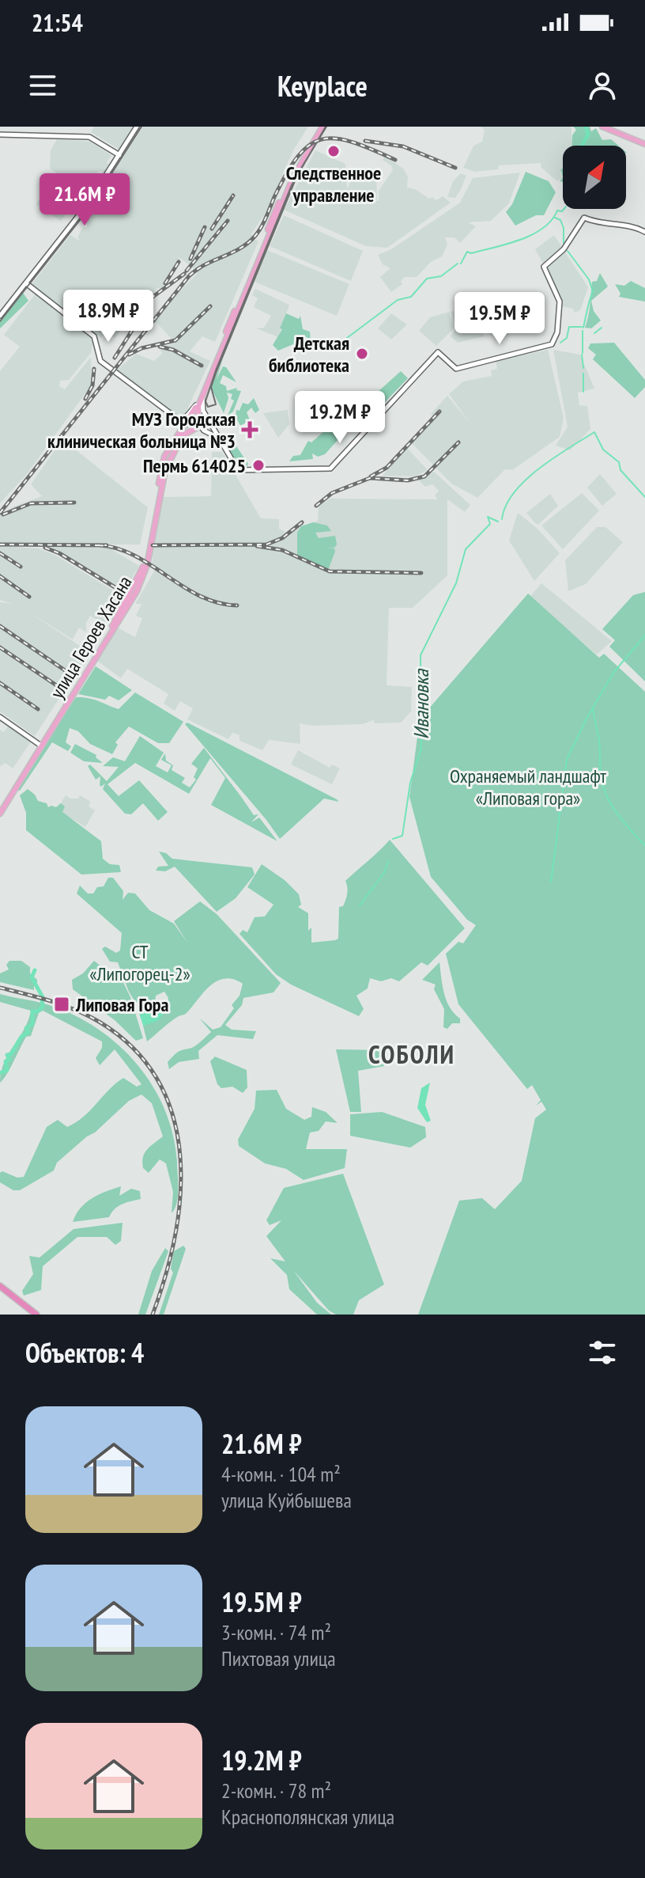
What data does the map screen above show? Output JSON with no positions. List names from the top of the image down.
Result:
{
  "streets": {
    "main road": ["улица Героев Хасана"]
  },
  "districts": ["СОБОЛИ"],
  "water": ["Ивановка"],
  "parks": ["Охраняемый ландшафт «Липовая гора»", "СТ «Липогорец-2»"],
  "places": {
    "other": ["Следственное управление", "Детская библиотека", "Пермь 614025"],
    "health": ["МУЗ Городская клиническая больница №3"],
    "transit": ["Липовая Гора"]
  },
  "north": "top right",
  "page": {
    "status": "21:54",
    "header": "Keyplace",
    "price": [
      "21.6M ₽",
      "18.9M ₽",
      "19.5M ₽",
      "19.2M ₽"
    ],
    "heading": "Объектов: 4",
    "list": [
      {
        "name": "21.6M ₽",
        "note": "4-комн. · 104 m² · улица Куйбышева"
      },
      {
        "name": "19.5M ₽",
        "note": "3-комн. · 74 m² · Пихтовая улица"
      },
      {
        "name": "19.2M ₽",
        "note": "2-комн. · 78 m² · Краснополянская улица"
      }
    ]
  }
}
